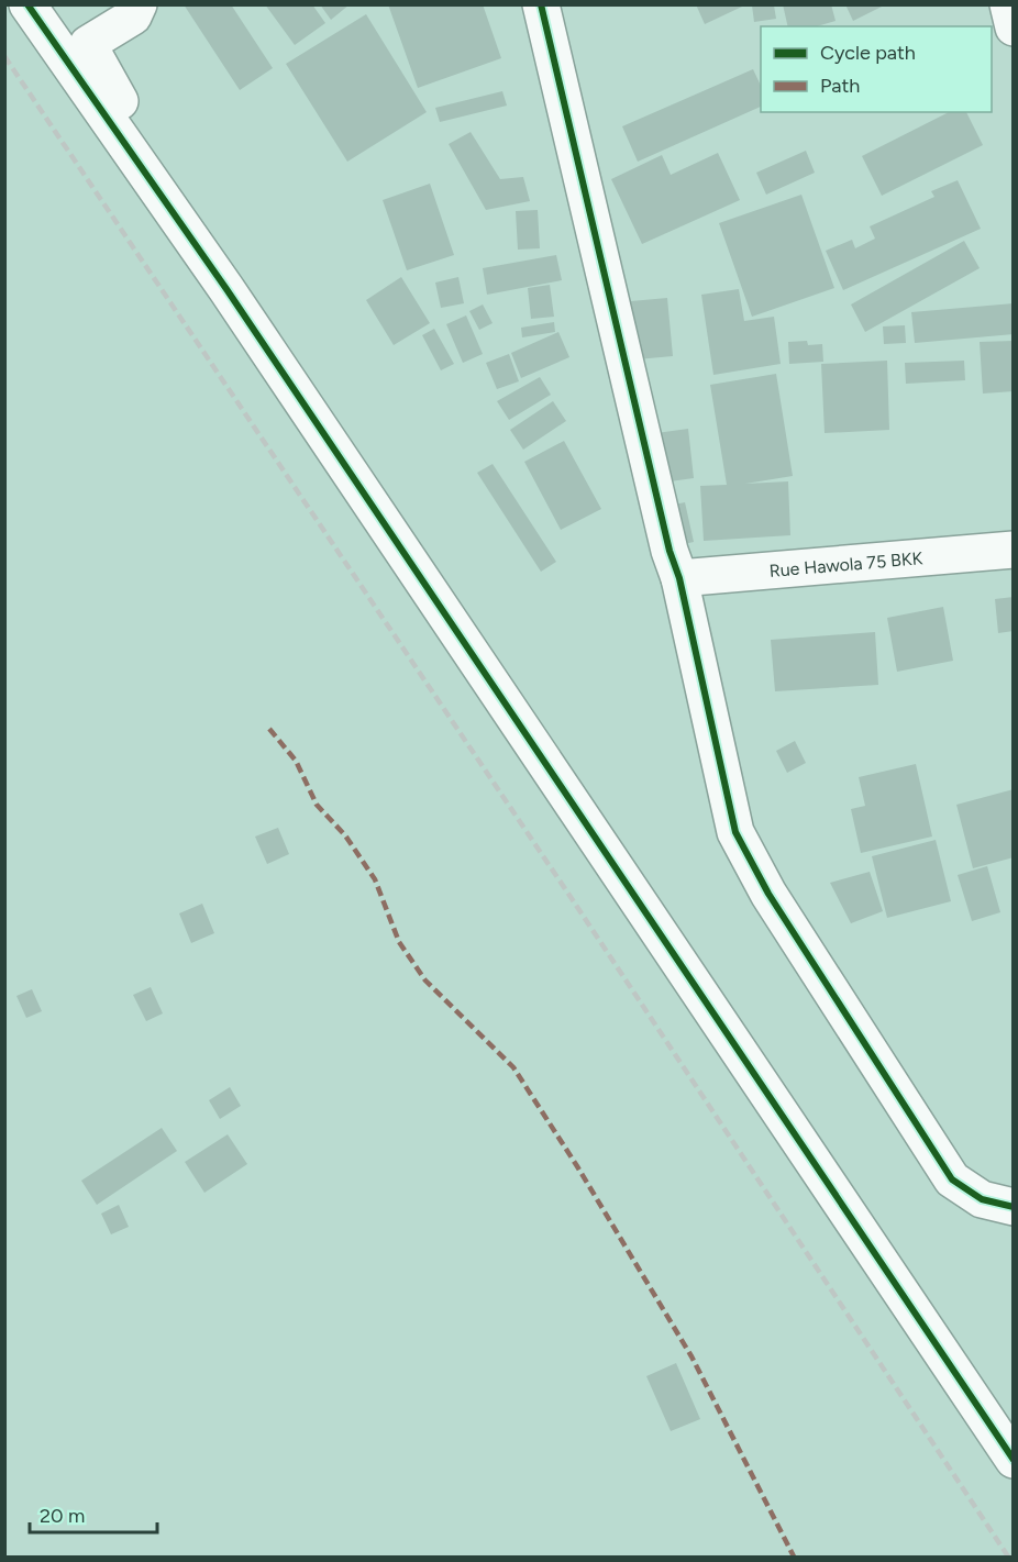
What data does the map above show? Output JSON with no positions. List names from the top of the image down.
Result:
{
  "streets": {
    "street": ["Rue Hawola 75 BKK"]
  },
  "legend": ["Cycle path", "Path"],
  "scale_bar": "20 m"
}
